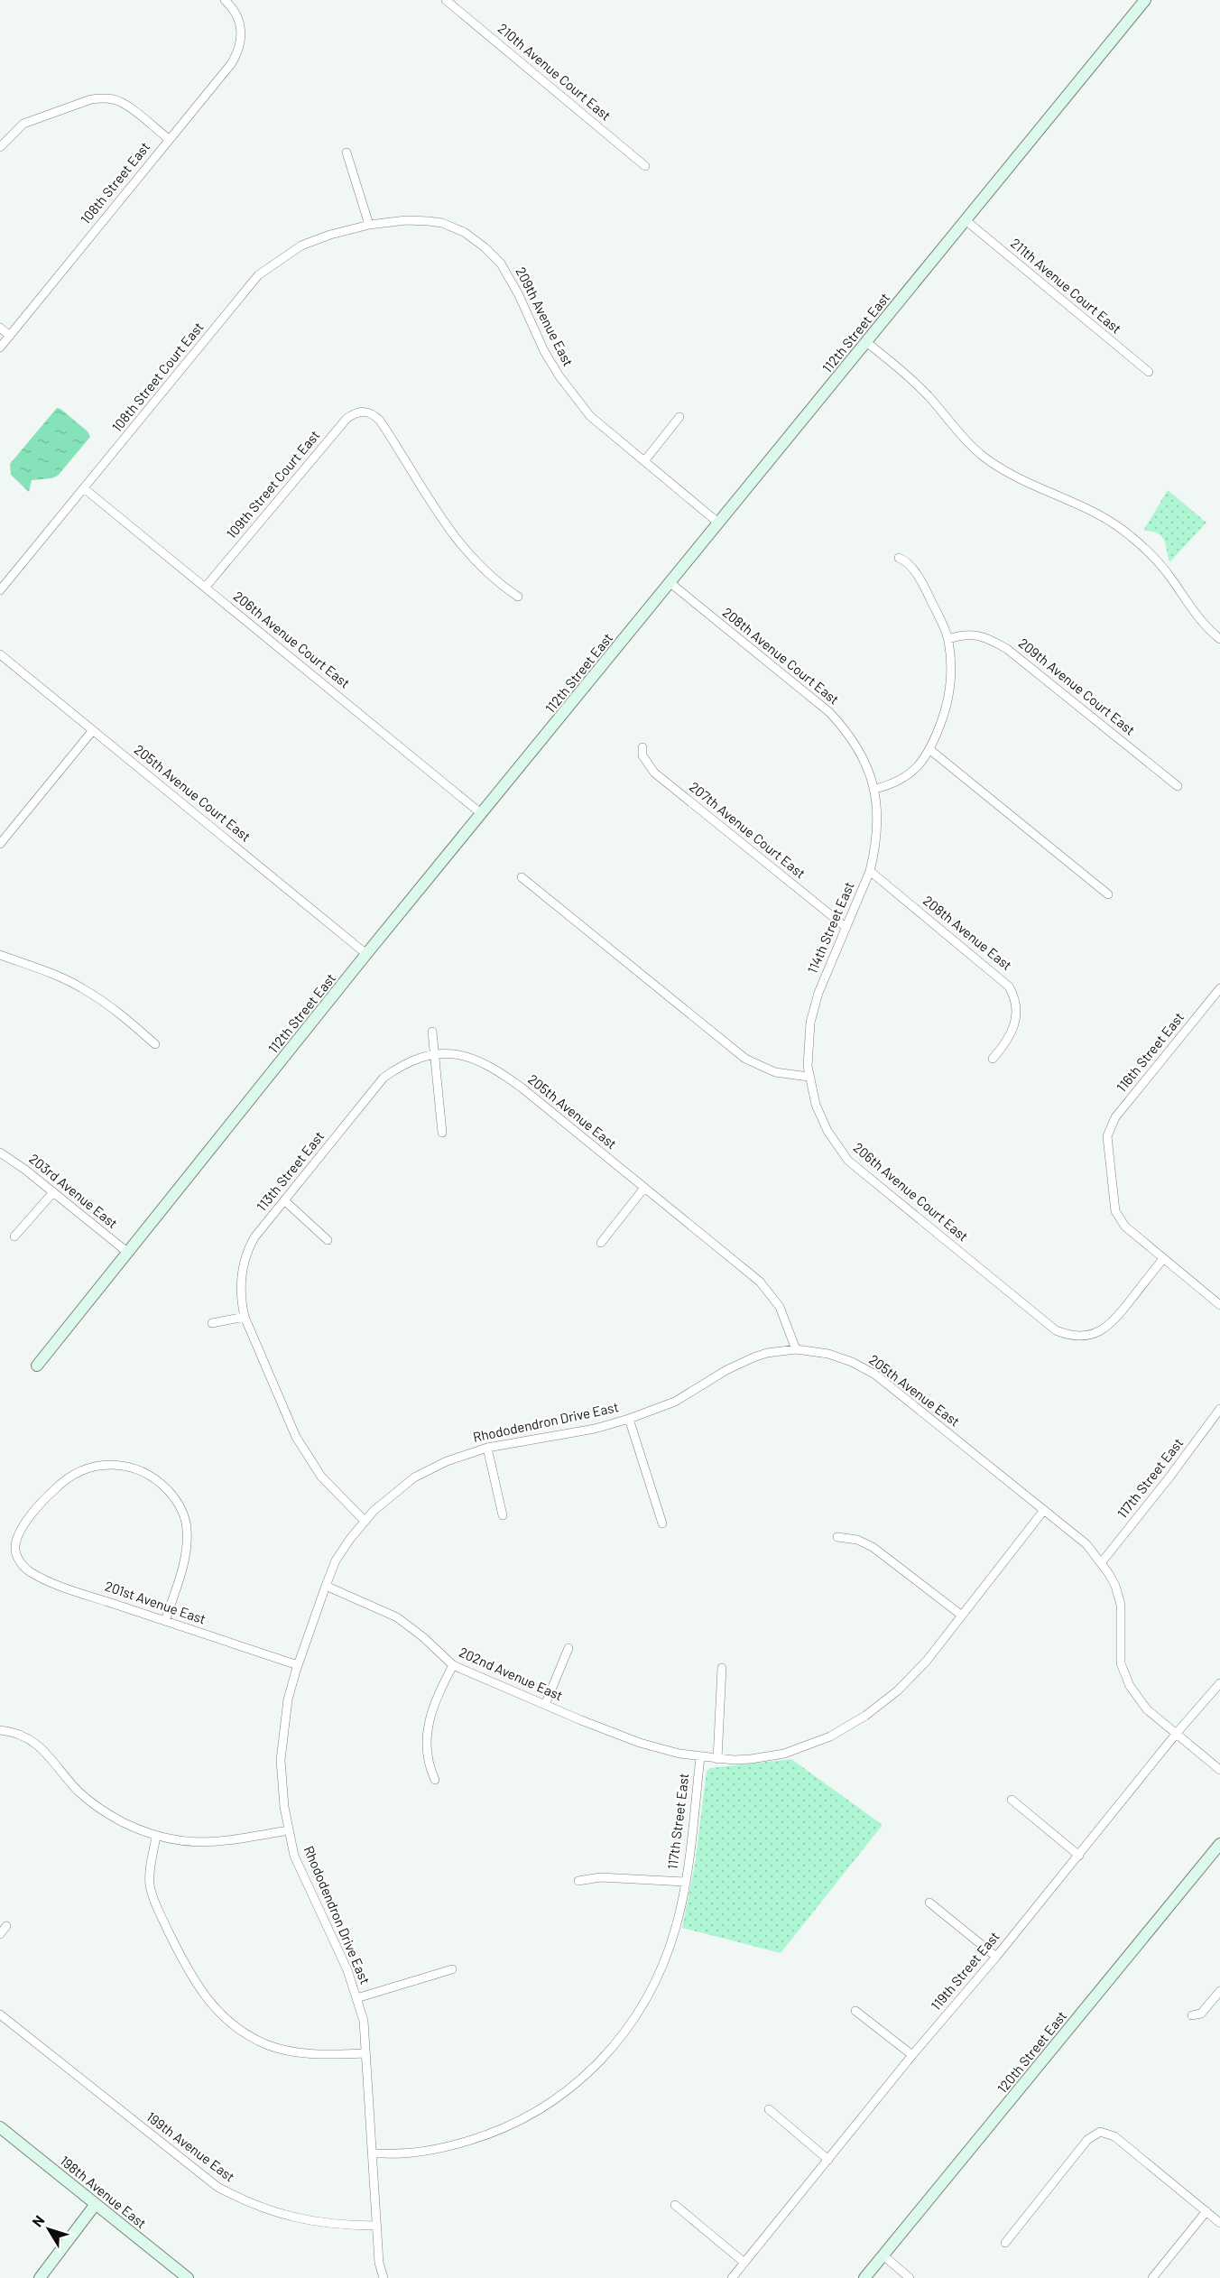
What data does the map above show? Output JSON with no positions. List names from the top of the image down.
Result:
{
  "streets": {
    "street": [
      "210th Avenue Court East",
      "108th Street East",
      "211th Avenue Court East",
      "209th Avenue East",
      "112th Street East",
      "108th Street Court East",
      "109th Street Court East",
      "206th Avenue Court East",
      "208th Avenue Court East",
      "209th Avenue Court East",
      "205th Avenue Court East",
      "207th Avenue Court East",
      "114th Street East",
      "208th Avenue East",
      "116th Street East",
      "205th Avenue East",
      "113th Street East",
      "203rd Avenue East",
      "Rhododendron Drive East",
      "117th Street East",
      "201st Avenue East",
      "202nd Avenue East",
      "119th Street East",
      "120th Street East",
      "199th Avenue East",
      "198th Avenue East"
    ]
  },
  "crossings": [
    ["211th Avenue Court East", "112th Street East"],
    ["209th Avenue East", "112th Street East"],
    ["209th Avenue East", "108th Street Court East"],
    ["112th Street East", "206th Avenue Court East"],
    ["112th Street East", "208th Avenue Court East"],
    ["112th Street East", "205th Avenue Court East"],
    ["112th Street East", "203rd Avenue East"],
    ["108th Street Court East", "206th Avenue Court East"],
    ["109th Street Court East", "206th Avenue Court East"],
    ["206th Avenue Court East", "114th Street East"],
    ["206th Avenue Court East", "116th Street East"],
    ["208th Avenue Court East", "114th Street East"],
    ["207th Avenue Court East", "114th Street East"],
    ["114th Street East", "208th Avenue East"],
    ["205th Avenue East", "113th Street East"],
    ["205th Avenue East", "Rhododendron Drive East"],
    ["205th Avenue East", "117th Street East"],
    ["205th Avenue East", "119th Street East"],
    ["Rhododendron Drive East", "117th Street East"],
    ["Rhododendron Drive East", "201st Avenue East"],
    ["Rhododendron Drive East", "202nd Avenue East"],
    ["Rhododendron Drive East", "199th Avenue East"],
    ["117th Street East", "202nd Avenue East"]
  ],
  "north": "top left"
}
